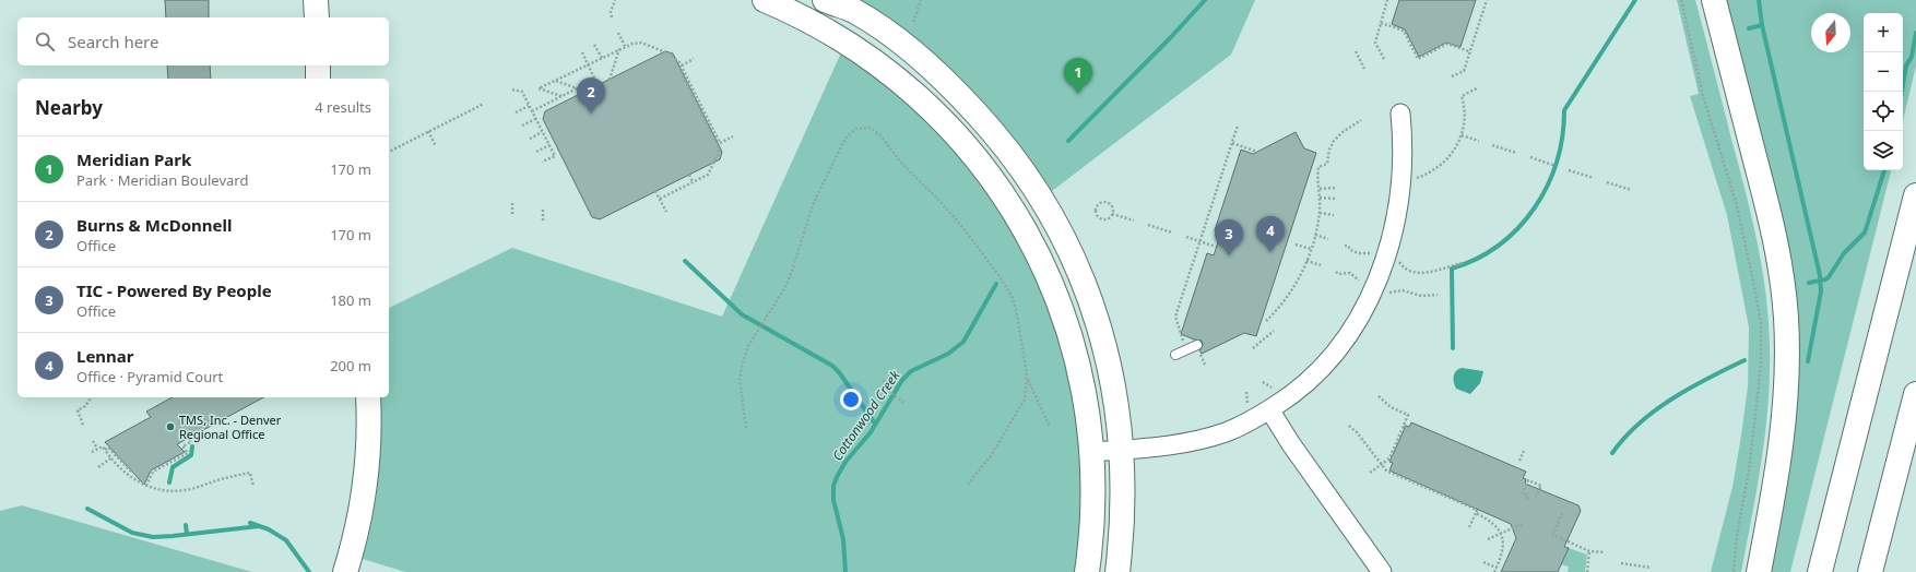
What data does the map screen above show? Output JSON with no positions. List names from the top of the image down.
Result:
{
  "water": ["Cottonwood Creek"],
  "places": ["TMS, Inc. - Denver Regional Office"],
  "north": "bottom",
  "page": {
    "map_buttons": ["+", "−"],
    "search": "Search here",
    "pins": [
      "1",
      "2",
      "4",
      "3"
    ],
    "heading": ["Nearby", "4 results"],
    "list": [
      {
        "mark": "1",
        "name": "Meridian Park",
        "note": "Park · Meridian Boulevard",
        "value": "170 m"
      },
      {
        "mark": "2",
        "name": "Burns & McDonnell",
        "note": "Office",
        "value": "170 m"
      },
      {
        "mark": "3",
        "name": "TIC - Powered By People",
        "note": "Office",
        "value": "180 m"
      },
      {
        "mark": "4",
        "name": "Lennar",
        "note": "Office · Pyramid Court",
        "value": "200 m"
      }
    ]
  }
}
